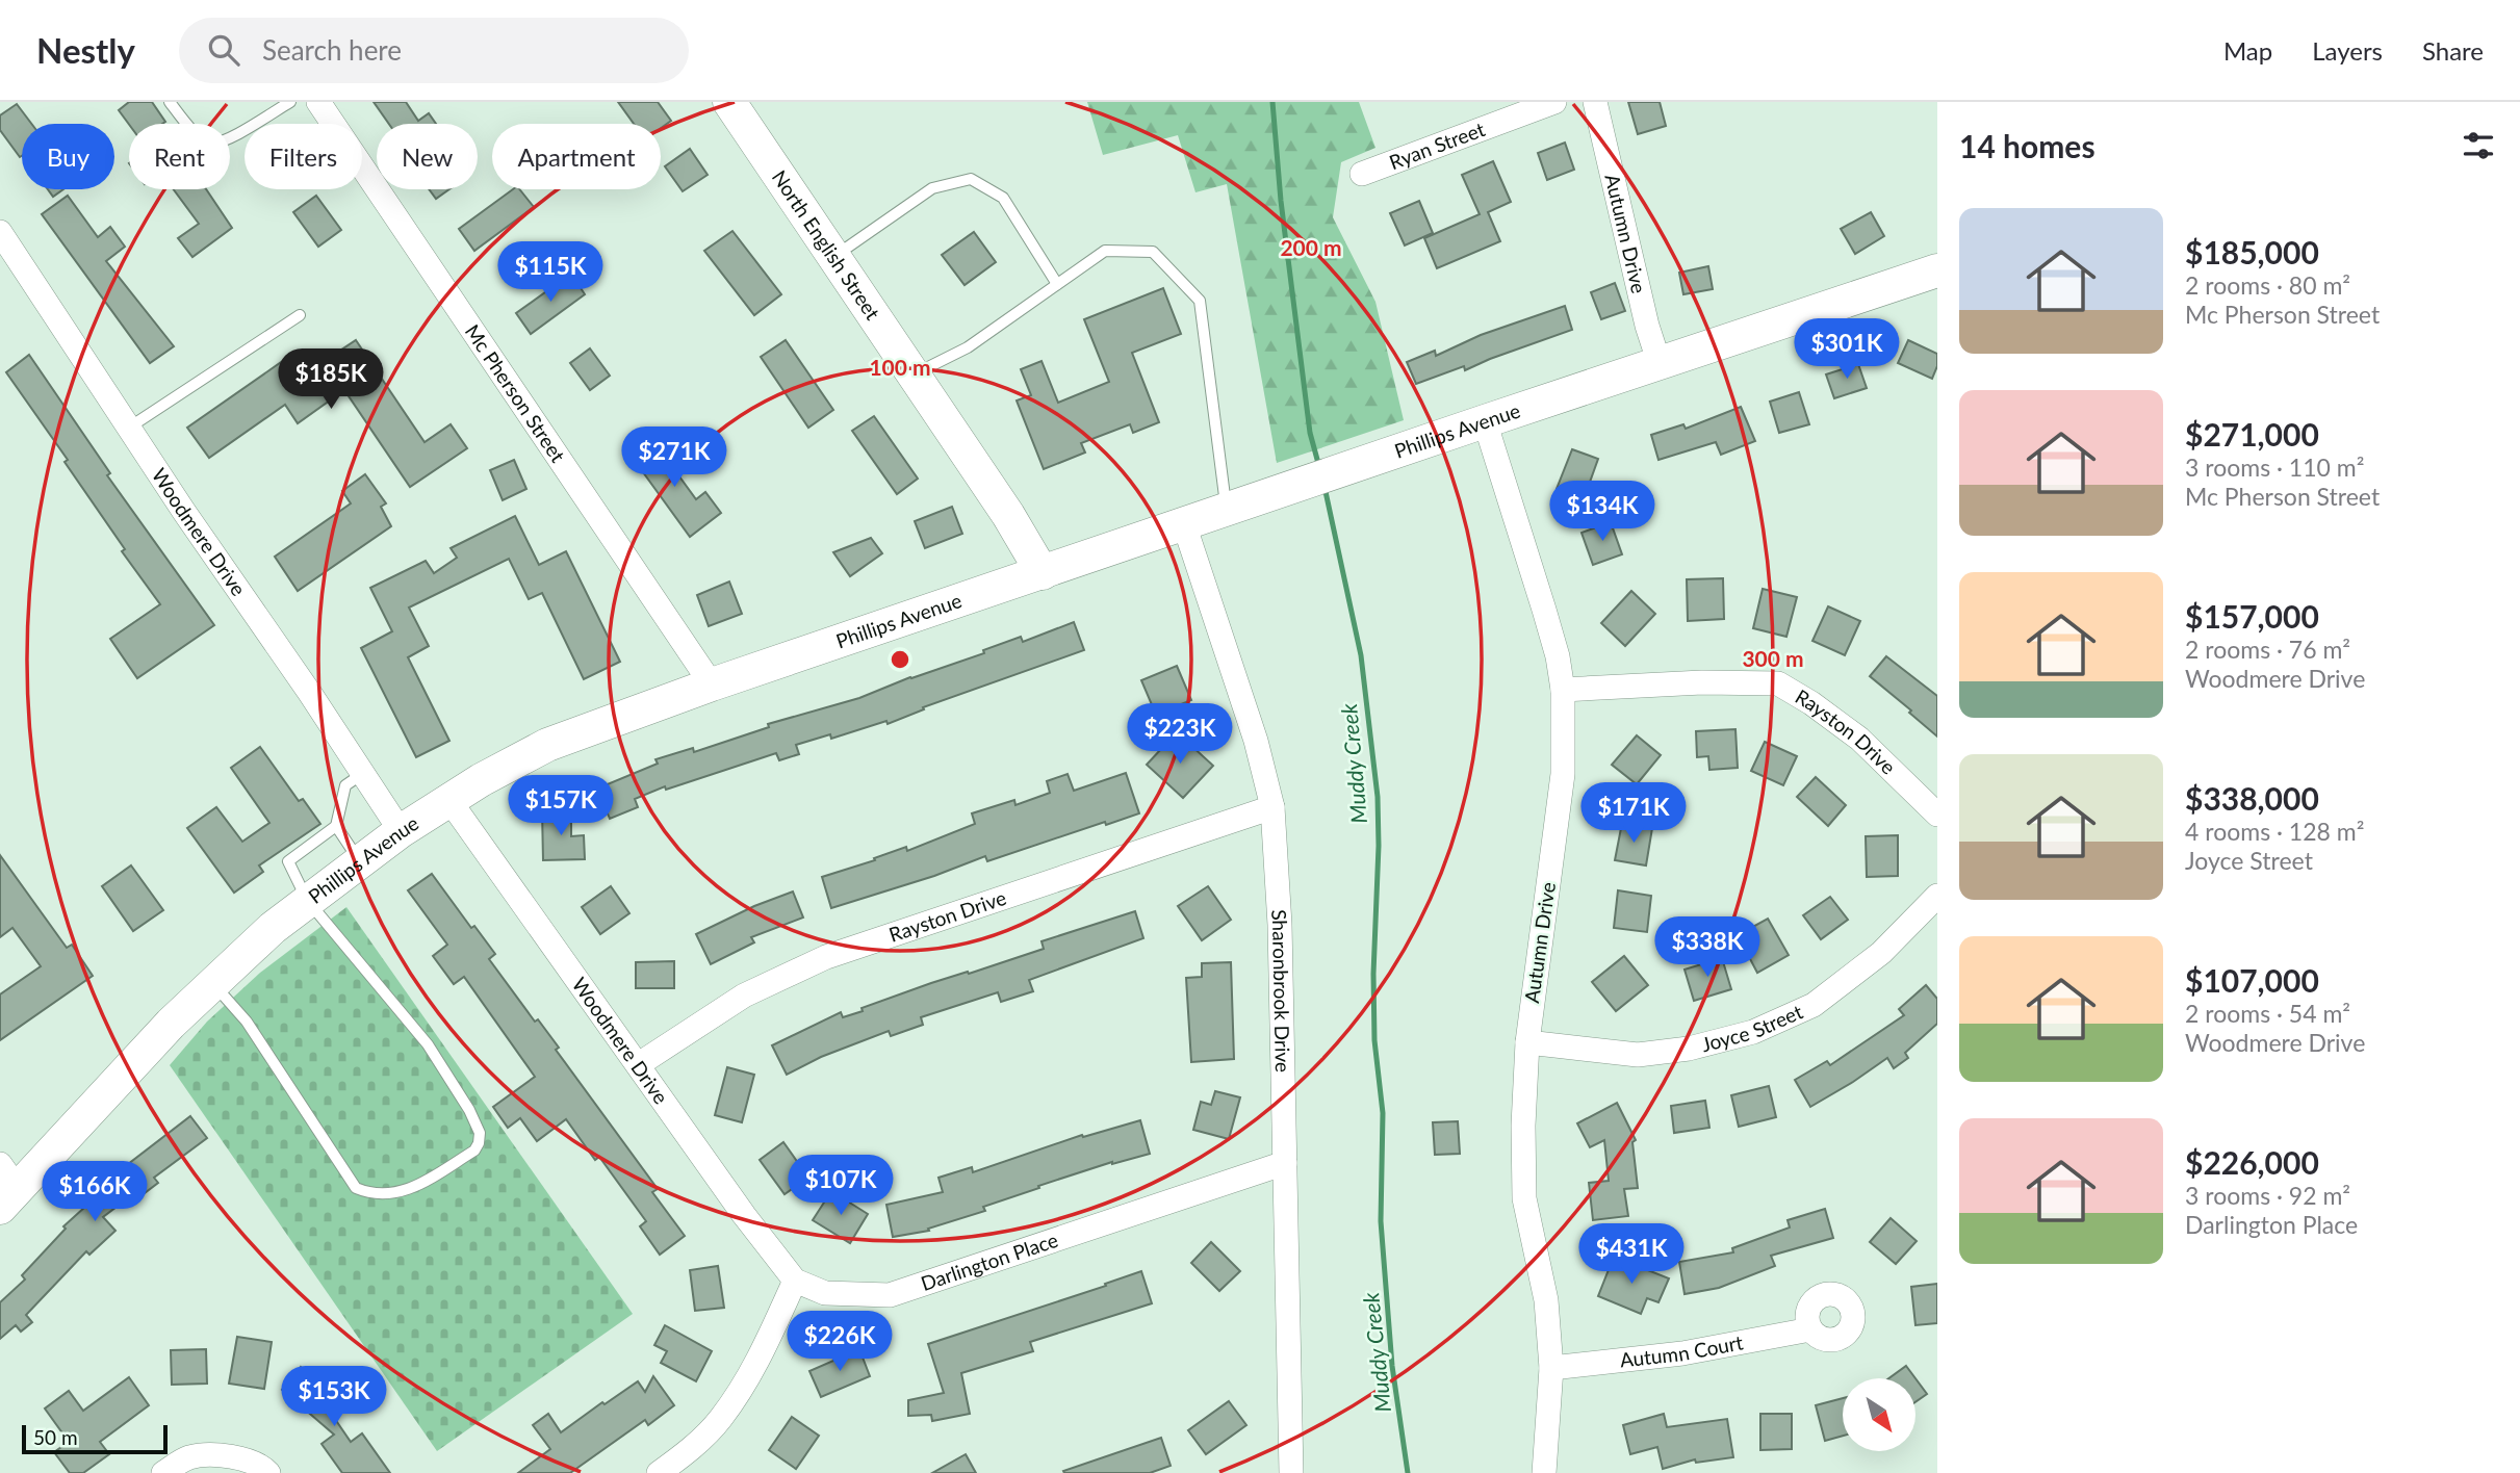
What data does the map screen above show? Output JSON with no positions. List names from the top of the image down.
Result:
{
  "streets": {
    "street": [
      "Ryan Street",
      "Autumn Drive",
      "North English Street",
      "Mc Pherson Street",
      "Phillips Avenue",
      "Woodmere Drive",
      "Rayston Drive",
      "Sharonbrook Drive",
      "Joyce Street",
      "Darlington Place",
      "Autumn Court"
    ]
  },
  "crossings": [
    ["Autumn Drive", "Phillips Avenue"],
    ["Autumn Drive", "Rayston Drive"],
    ["Autumn Drive", "Joyce Street"],
    ["Autumn Drive", "Autumn Court"],
    ["North English Street", "Phillips Avenue"],
    ["Mc Pherson Street", "Phillips Avenue"],
    ["Phillips Avenue", "Woodmere Drive"],
    ["Phillips Avenue", "Sharonbrook Drive"],
    ["Woodmere Drive", "Rayston Drive"],
    ["Woodmere Drive", "Darlington Place"],
    ["Rayston Drive", "Sharonbrook Drive"],
    ["Sharonbrook Drive", "Darlington Place"]
  ],
  "water": ["Muddy Creek"],
  "scale_bar": "50 m",
  "north": "bottom right",
  "page": {
    "header": "Nestly",
    "search": "Search here",
    "nav": ["Map", "Layers", "Share"],
    "heading": "14 homes",
    "chip": [
      "Buy",
      "Rent",
      "Filters",
      "New",
      "Apartment"
    ],
    "list": [
      {
        "name": "$185,000",
        "note": "2 rooms · 80 m² · Mc Pherson Street"
      },
      {
        "name": "$271,000",
        "note": "3 rooms · 110 m² · Mc Pherson Street"
      },
      {
        "name": "$157,000",
        "note": "2 rooms · 76 m² · Woodmere Drive"
      },
      {
        "name": "$338,000",
        "note": "4 rooms · 128 m² · Joyce Street"
      },
      {
        "name": "$107,000",
        "note": "2 rooms · 54 m² · Woodmere Drive"
      },
      {
        "name": "$226,000",
        "note": "3 rooms · 92 m² · Darlington Place"
      }
    ],
    "price": [
      "$115K",
      "$301K",
      "$185K",
      "$271K",
      "$134K",
      "$223K",
      "$157K",
      "$171K",
      "$338K",
      "$107K",
      "$166K",
      "$431K",
      "$226K",
      "$153K"
    ],
    "scale": "50 m"
  },
  "rings": ["200 m", "100 m", "300 m"]
}
